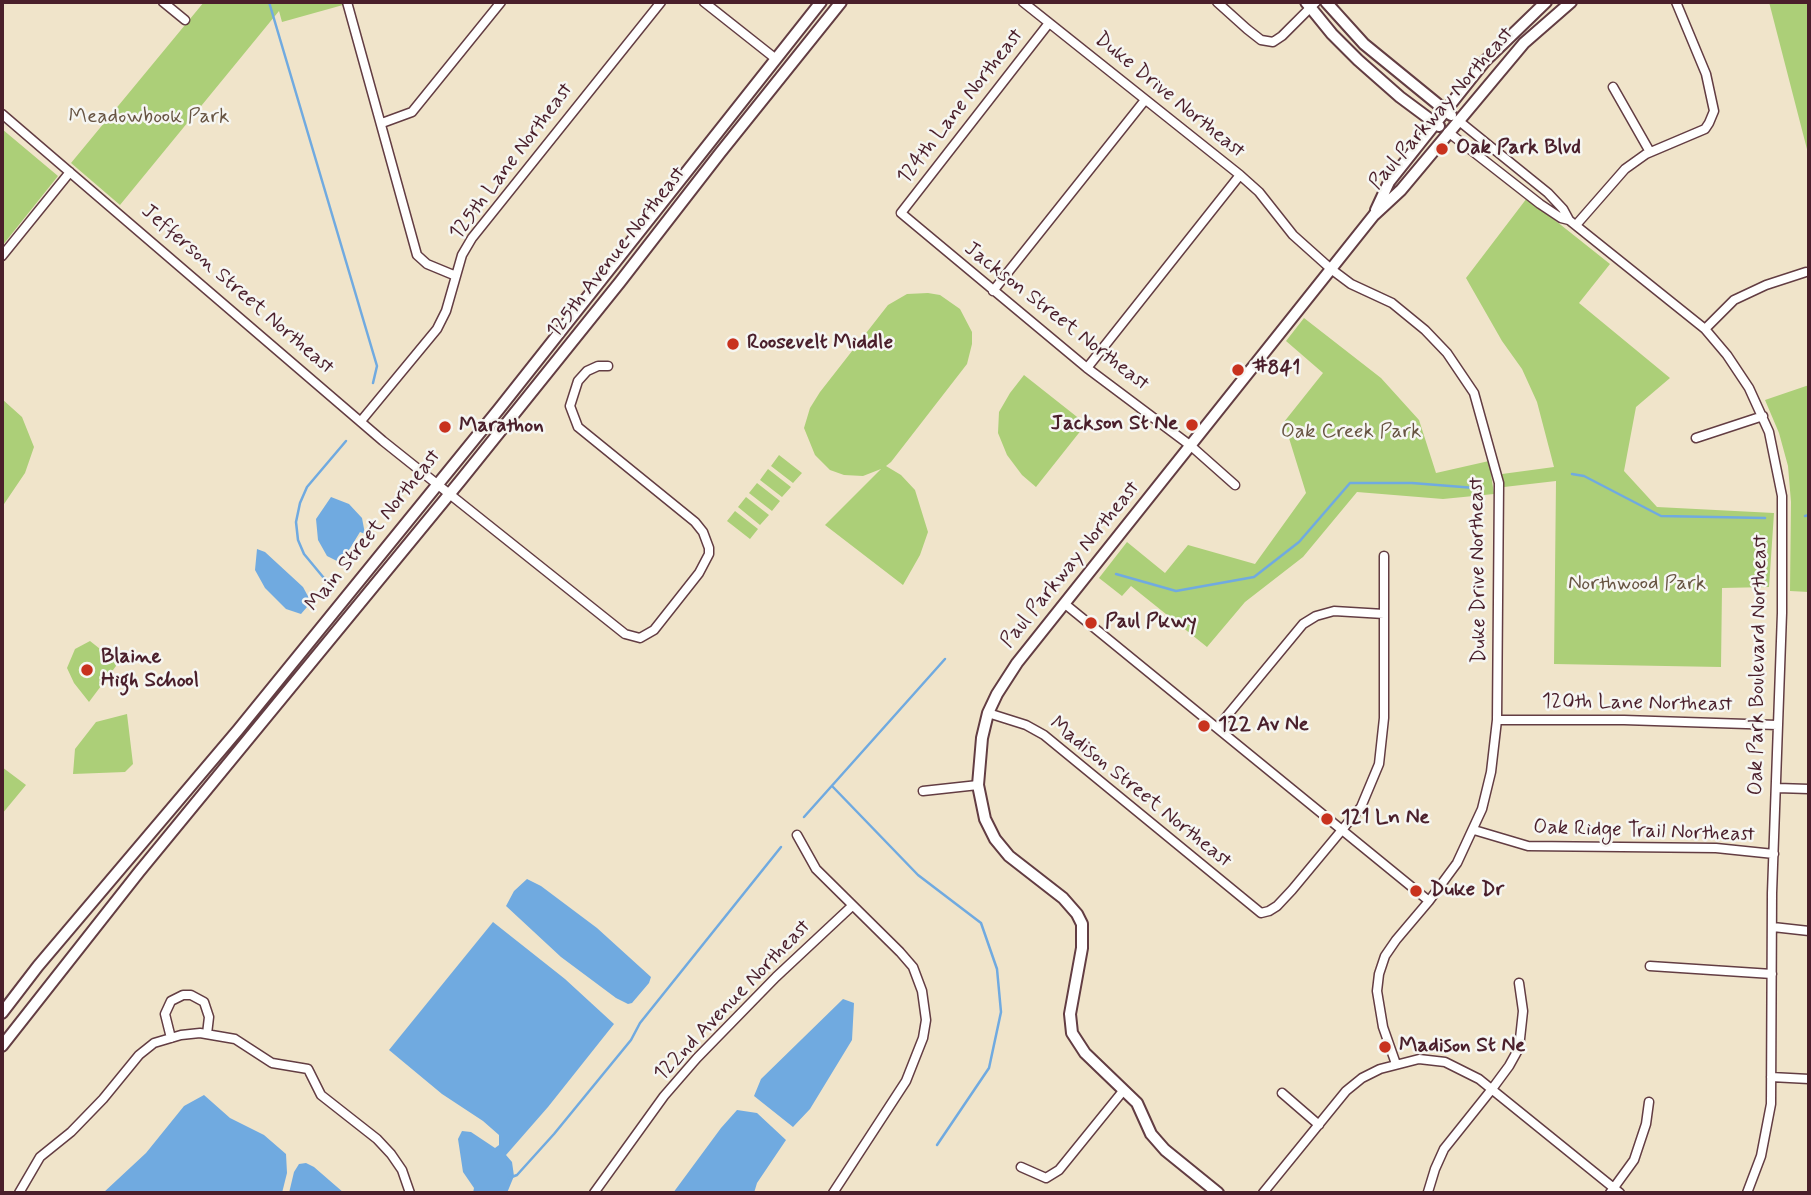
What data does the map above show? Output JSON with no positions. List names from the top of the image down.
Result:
{
  "streets": {
    "main road": [
      "Paul Parkway Northeast",
      "125th Avenue Northeast",
      "Main Street Northeast",
      "Oak Park Boulevard Northeast"
    ],
    "street": [
      "Duke Drive Northeast",
      "124th Lane Northeast",
      "125th Lane Northeast",
      "Jefferson Street Northeast",
      "Jackson Street Northeast",
      "120th Lane Northeast",
      "Madison Street Northeast",
      "Oak Ridge Trail Northeast",
      "122nd Avenue Northeast"
    ]
  },
  "crossings": [
    ["Duke Drive Northeast", "124th Lane Northeast"],
    ["Duke Drive Northeast", "Paul Parkway Northeast"],
    ["Duke Drive Northeast", "120th Lane Northeast"],
    ["Duke Drive Northeast", "Oak Ridge Trail Northeast"],
    ["124th Lane Northeast", "Jackson Street Northeast"],
    ["Paul Parkway Northeast", "Jackson Street Northeast"],
    ["Paul Parkway Northeast", "Oak Park Boulevard Northeast"],
    ["Paul Parkway Northeast", "Madison Street Northeast"],
    ["125th Lane Northeast", "Jefferson Street Northeast"],
    ["125th Avenue Northeast", "Jefferson Street Northeast"],
    ["125th Avenue Northeast", "Main Street Northeast"],
    ["Jefferson Street Northeast", "Main Street Northeast"],
    ["Oak Park Boulevard Northeast", "120th Lane Northeast"],
    ["Oak Park Boulevard Northeast", "Oak Ridge Trail Northeast"]
  ],
  "parks": ["Meadowbook Park", "Oak Creek Park", "Northwood Park"],
  "places": [
    "Oak Park Blvd",
    "Roosevelt Middle",
    "#841",
    "Jackson St Ne",
    "Marathon",
    "Paul Pkwy",
    "Blaine High School",
    "122 Av Ne",
    "121 Ln Ne",
    "Duke Dr",
    "Madison St Ne"
  ]
}
